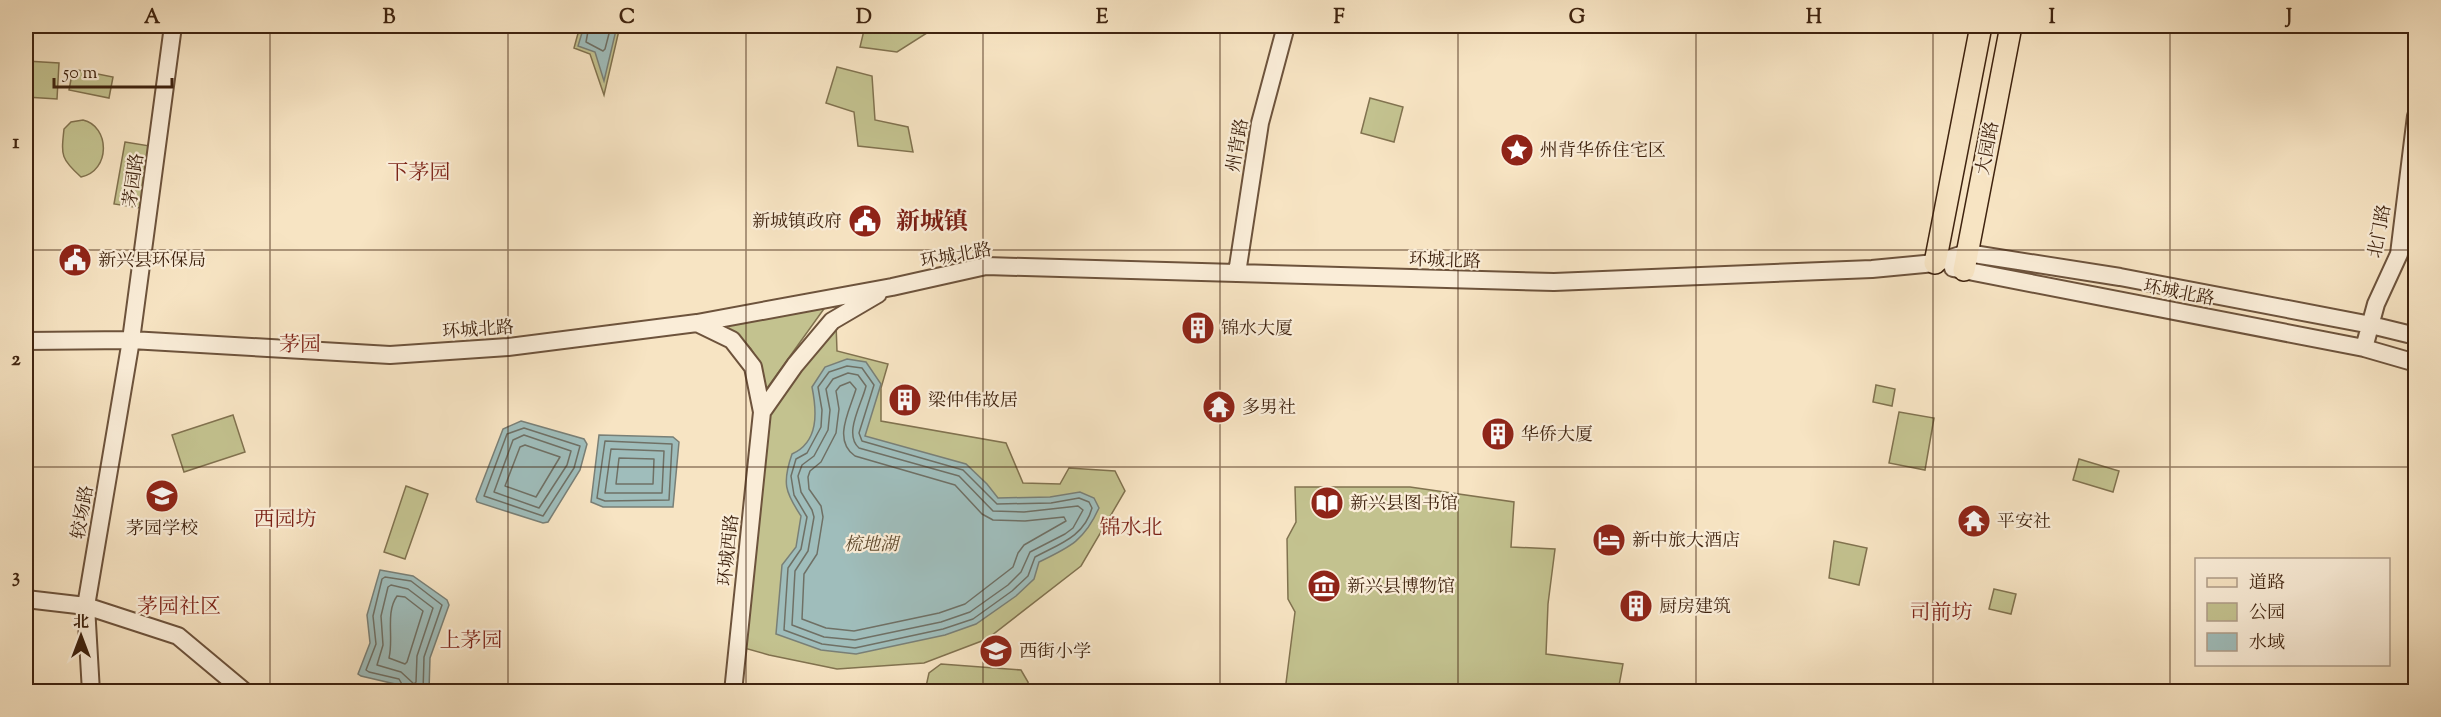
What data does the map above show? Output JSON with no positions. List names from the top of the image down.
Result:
{
  "streets": {
    "main road": ["大园路"],
    "street": [
      "州背路",
      "茅园路",
      "北门路",
      "环城北路",
      "较场路",
      "环城西路"
    ]
  },
  "crossings": [
    ["州背路", "环城北路"],
    ["大园路", "环城北路"],
    ["茅园路", "环城北路"],
    ["茅园路", "较场路"],
    ["北门路", "环城北路"],
    ["环城北路", "较场路"],
    ["环城北路", "环城西路"]
  ],
  "districts": [
    "下茅园",
    "新城镇",
    "茅园",
    "西园坊",
    "锦水北",
    "茅园社区",
    "司前坊",
    "上茅园"
  ],
  "parks": ["梳地湖"],
  "places": {
    "place": ["州背华侨住宅区"],
    "public building": ["新城镇政府", "新兴县环保局"],
    "building": [
      "锦水大厦",
      "梁仲伟故居",
      "华侨大厦",
      "厨房建筑"
    ],
    "temple": ["多男社", "平安社"],
    "school or university": ["茅园学校", "西街小学"],
    "library": ["新兴县图书馆"],
    "hotel": ["新中旅大酒店"],
    "museum": ["新兴县博物馆"]
  },
  "legend": ["道路", "公园", "水域"],
  "scale_bar": "50 m",
  "north": "top",
  "grid": {
    "columns": [
      "A",
      "B",
      "C",
      "D",
      "E",
      "F",
      "G",
      "H",
      "I",
      "J"
    ],
    "rows": ["1", "2", "3"]
  }
}
